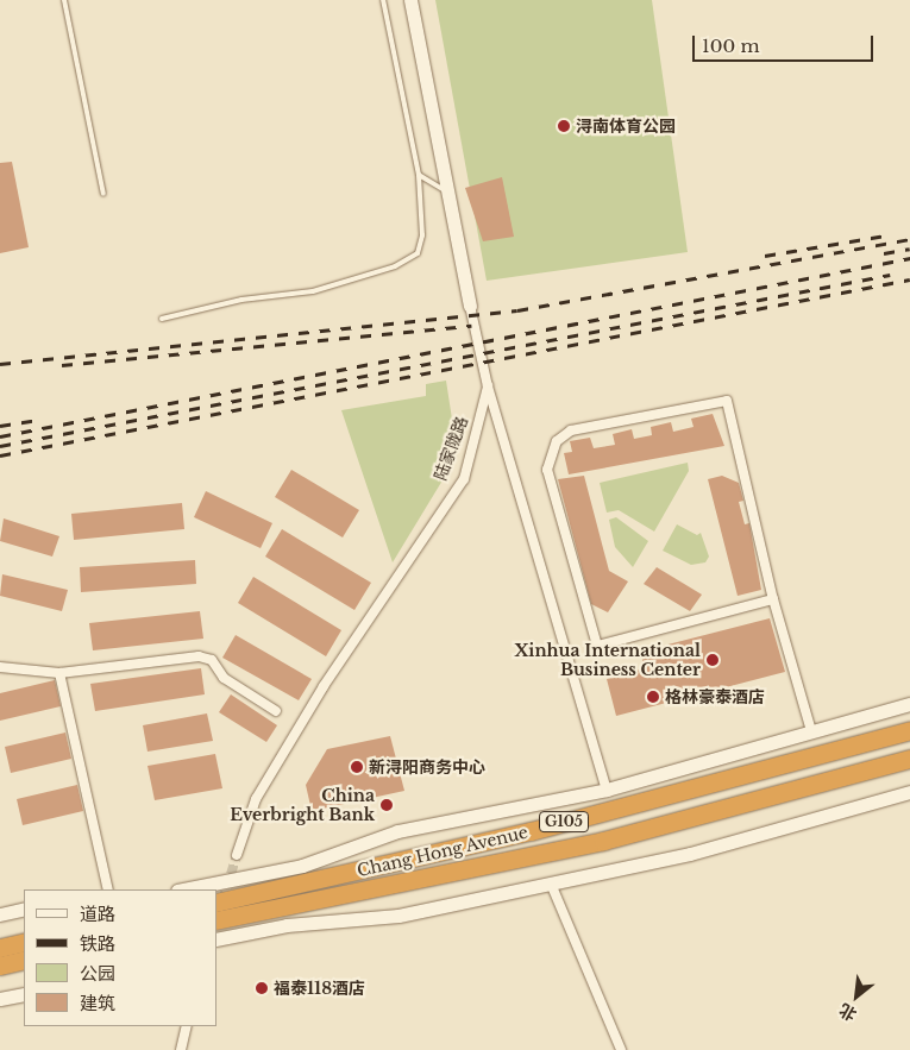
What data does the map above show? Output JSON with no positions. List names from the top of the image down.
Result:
{
  "streets": {
    "highway": ["G105", "Chang Hong Avenue"],
    "street": ["陆家陇路"]
  },
  "places": [
    "浔南体育公园",
    "Xinhua International Business Center",
    "格林豪泰酒店",
    "新浔阳商务中心",
    "China Everbright Bank",
    "福泰118酒店"
  ],
  "legend": [
    "道路",
    "铁路",
    "公园",
    "建筑"
  ],
  "scale_bar": "100 m",
  "north": "bottom left"
}
